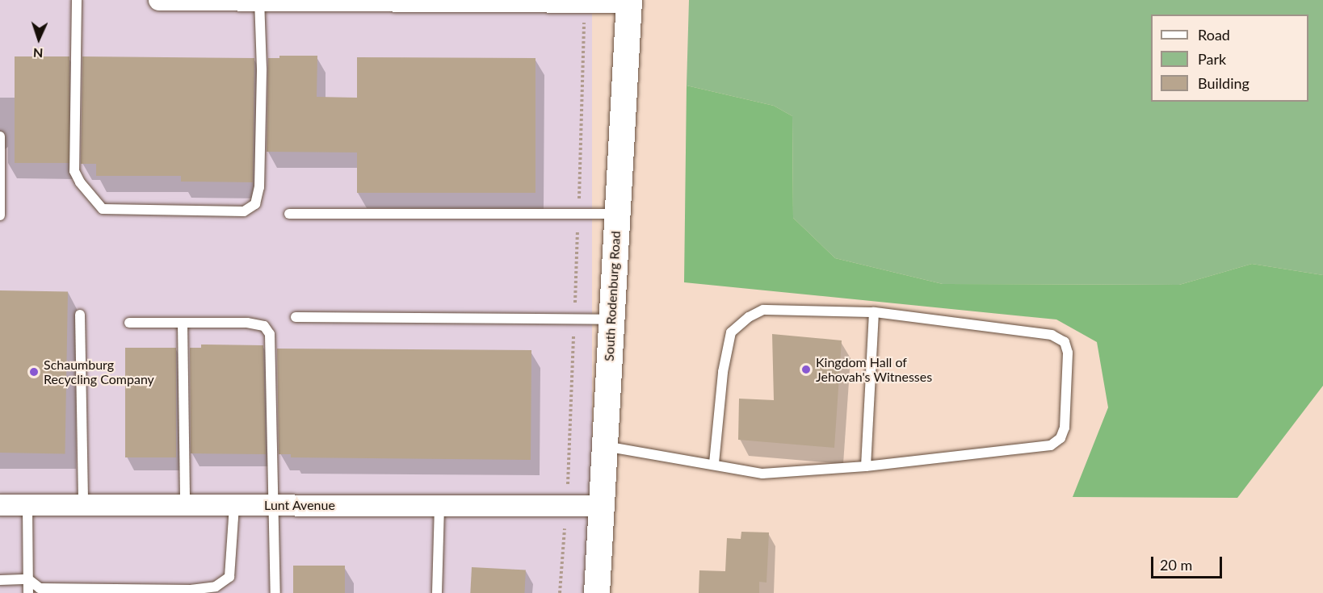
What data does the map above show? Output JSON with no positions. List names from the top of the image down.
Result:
{
  "streets": {
    "street": ["South Rodenburg Road", "Lunt Avenue"]
  },
  "crossings": [
    ["South Rodenburg Road", "Lunt Avenue"]
  ],
  "places": ["Kingdom Hall of Jehovah's Witnesses", "Schaumburg Recycling Company"],
  "legend": ["Road", "Park", "Building"],
  "scale_bar": "20 m",
  "north": "bottom"
}
